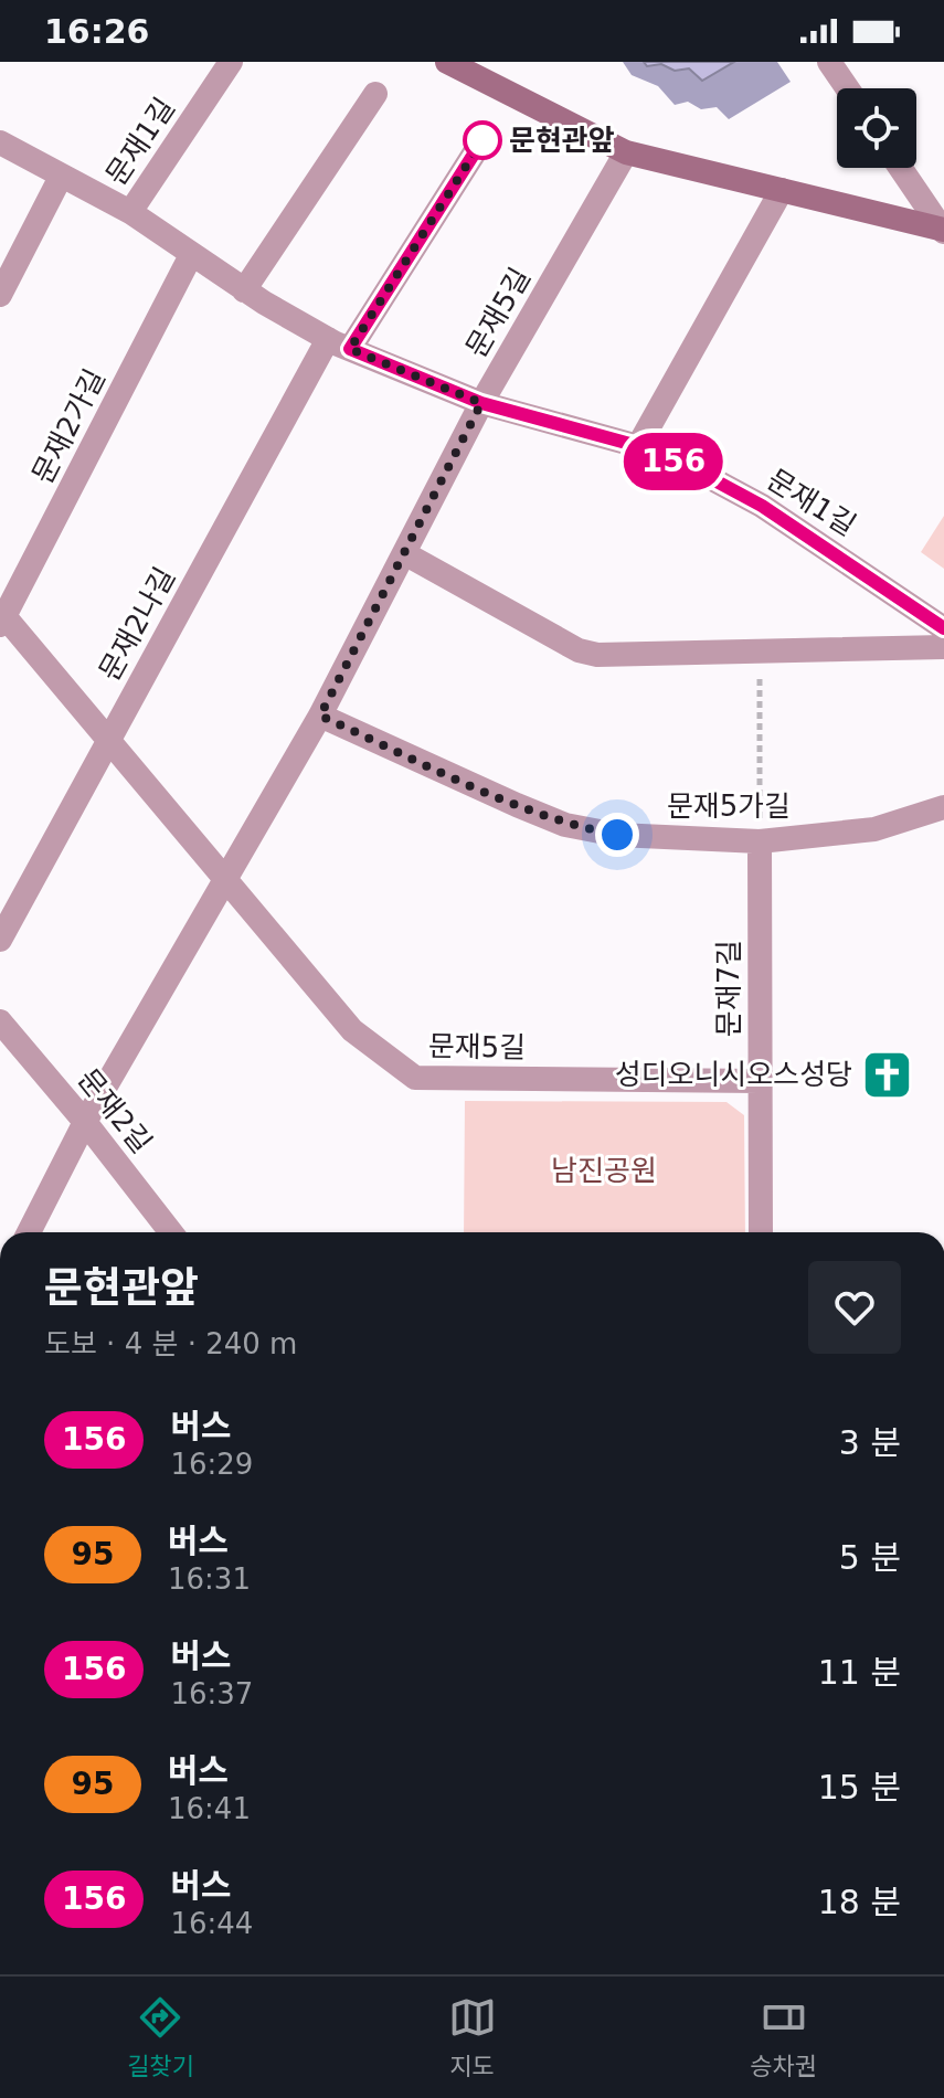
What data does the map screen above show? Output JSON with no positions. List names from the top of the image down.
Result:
{
  "streets": {
    "street": [
      "문재1길",
      "문재5길",
      "문재2가길",
      "문재2나길",
      "문재5가길",
      "문재7길",
      "문재2길"
    ]
  },
  "crossings": [
    ["문재1길", "문재5길"],
    ["문재1길", "문재2가길"],
    ["문재1길", "문재2나길"],
    ["문재5길", "문재5가길"],
    ["문재5길", "문재7길"],
    ["문재5길", "문재2길"],
    ["문재5가길", "문재7길"]
  ],
  "parks": ["남진공원"],
  "places": {
    "other": ["문현관앞"],
    "church": ["성디오니시오스성당"]
  },
  "lines": ["bus line 156"],
  "page": {
    "status": "16:26",
    "on_map": "156",
    "heading": ["문현관앞", "도보 · 4 분 · 240 m"],
    "list": [
      {
        "mark": "156",
        "name": "버스",
        "note": "16:29",
        "value": "3 분"
      },
      {
        "mark": "95",
        "name": "버스",
        "note": "16:31",
        "value": "5 분"
      },
      {
        "mark": "156",
        "name": "버스",
        "note": "16:37",
        "value": "11 분"
      },
      {
        "mark": "95",
        "name": "버스",
        "note": "16:41",
        "value": "15 분"
      },
      {
        "mark": "156",
        "name": "버스",
        "note": "16:44",
        "value": "18 분"
      }
    ],
    "tabs": ["길찾기", "지도", "승차권"]
  }
}
